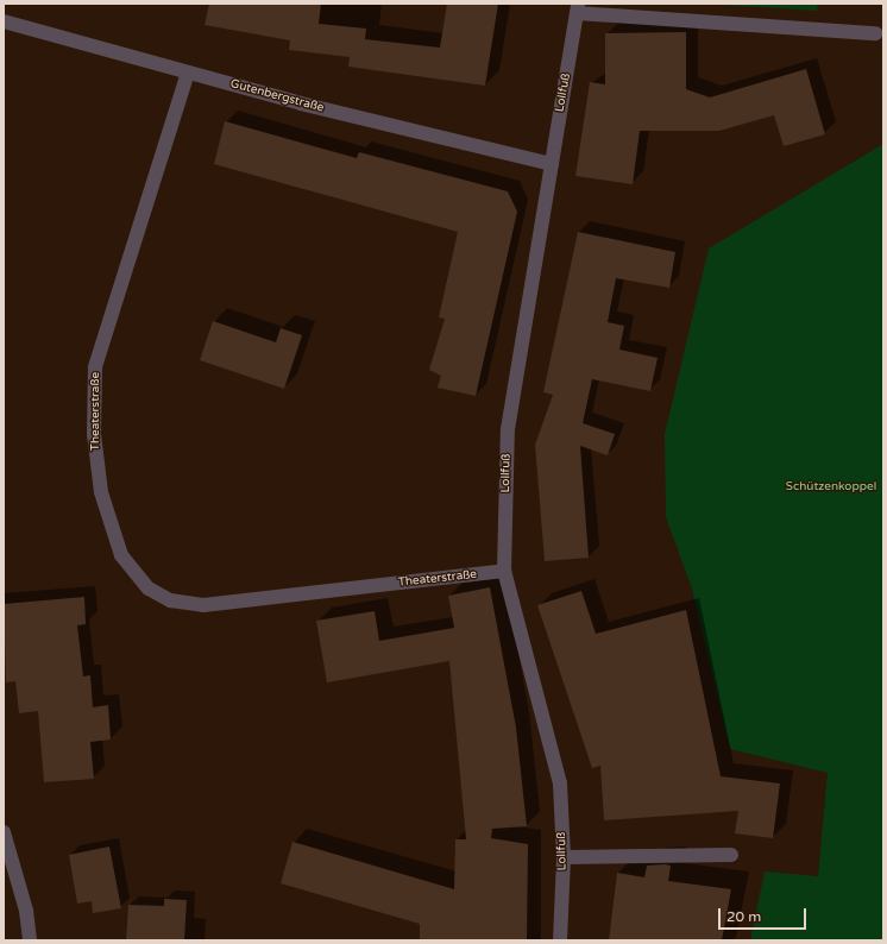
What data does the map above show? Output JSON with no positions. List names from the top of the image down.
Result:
{
  "streets": {
    "street": ["Lollfuß", "Gutenbergstraße", "Theaterstraße"]
  },
  "crossings": [
    ["Lollfuß", "Gutenbergstraße"],
    ["Lollfuß", "Theaterstraße"],
    ["Gutenbergstraße", "Theaterstraße"]
  ],
  "parks": ["Schützenkoppel"],
  "scale_bar": "20 m"
}
